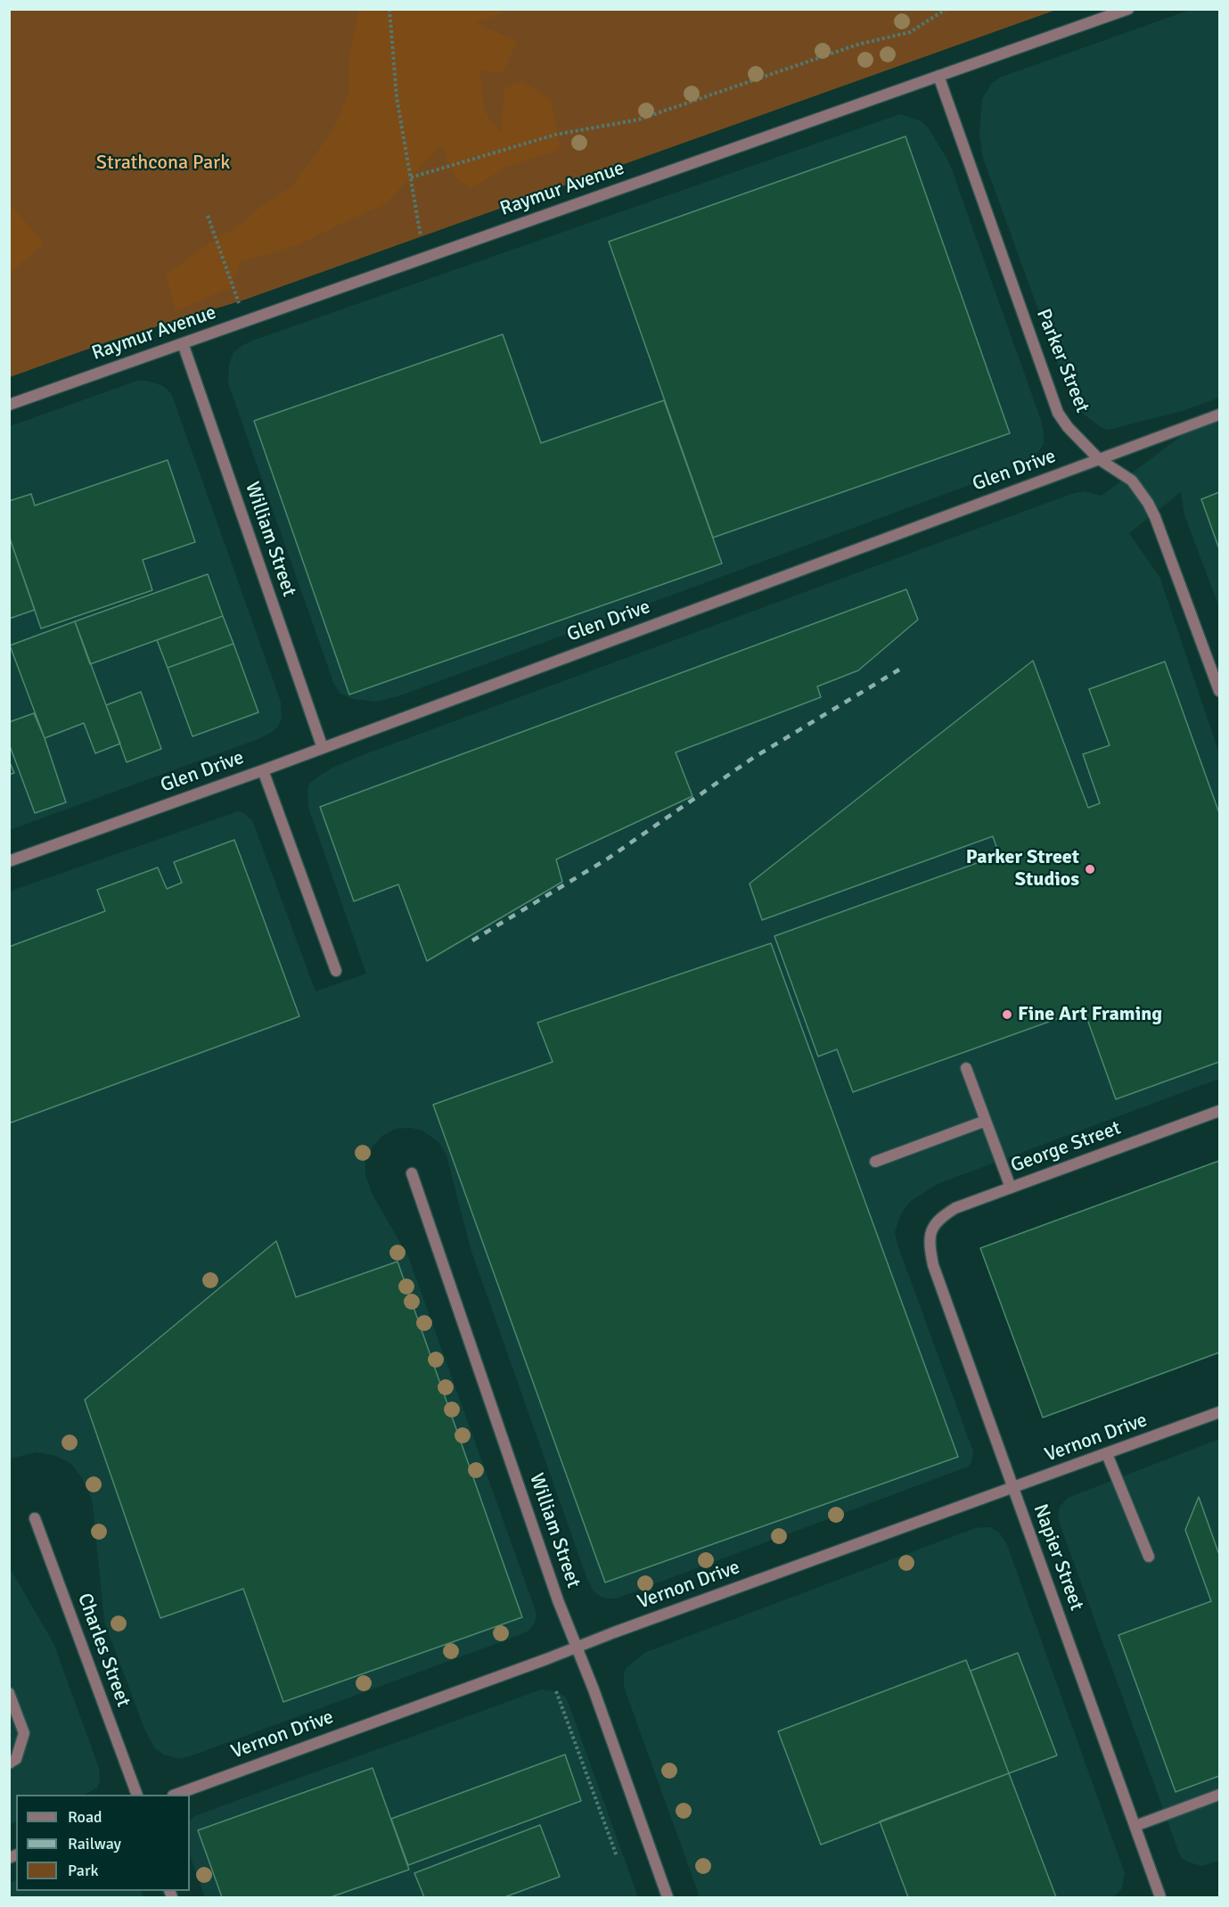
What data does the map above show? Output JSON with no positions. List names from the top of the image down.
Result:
{
  "streets": {
    "street": [
      "Raymur Avenue",
      "Parker Street",
      "Glen Drive",
      "William Street",
      "George Street",
      "Vernon Drive",
      "Napier Street",
      "Charles Street"
    ]
  },
  "crossings": [
    ["Raymur Avenue", "Parker Street"],
    ["Raymur Avenue", "William Street"],
    ["Parker Street", "Glen Drive"],
    ["Glen Drive", "William Street"],
    ["William Street", "Vernon Drive"],
    ["George Street", "Napier Street"],
    ["Vernon Drive", "Napier Street"]
  ],
  "parks": ["Strathcona Park"],
  "places": ["Parker Street Studios", "Fine Art Framing"],
  "legend": ["Road", "Railway", "Park"]
}
